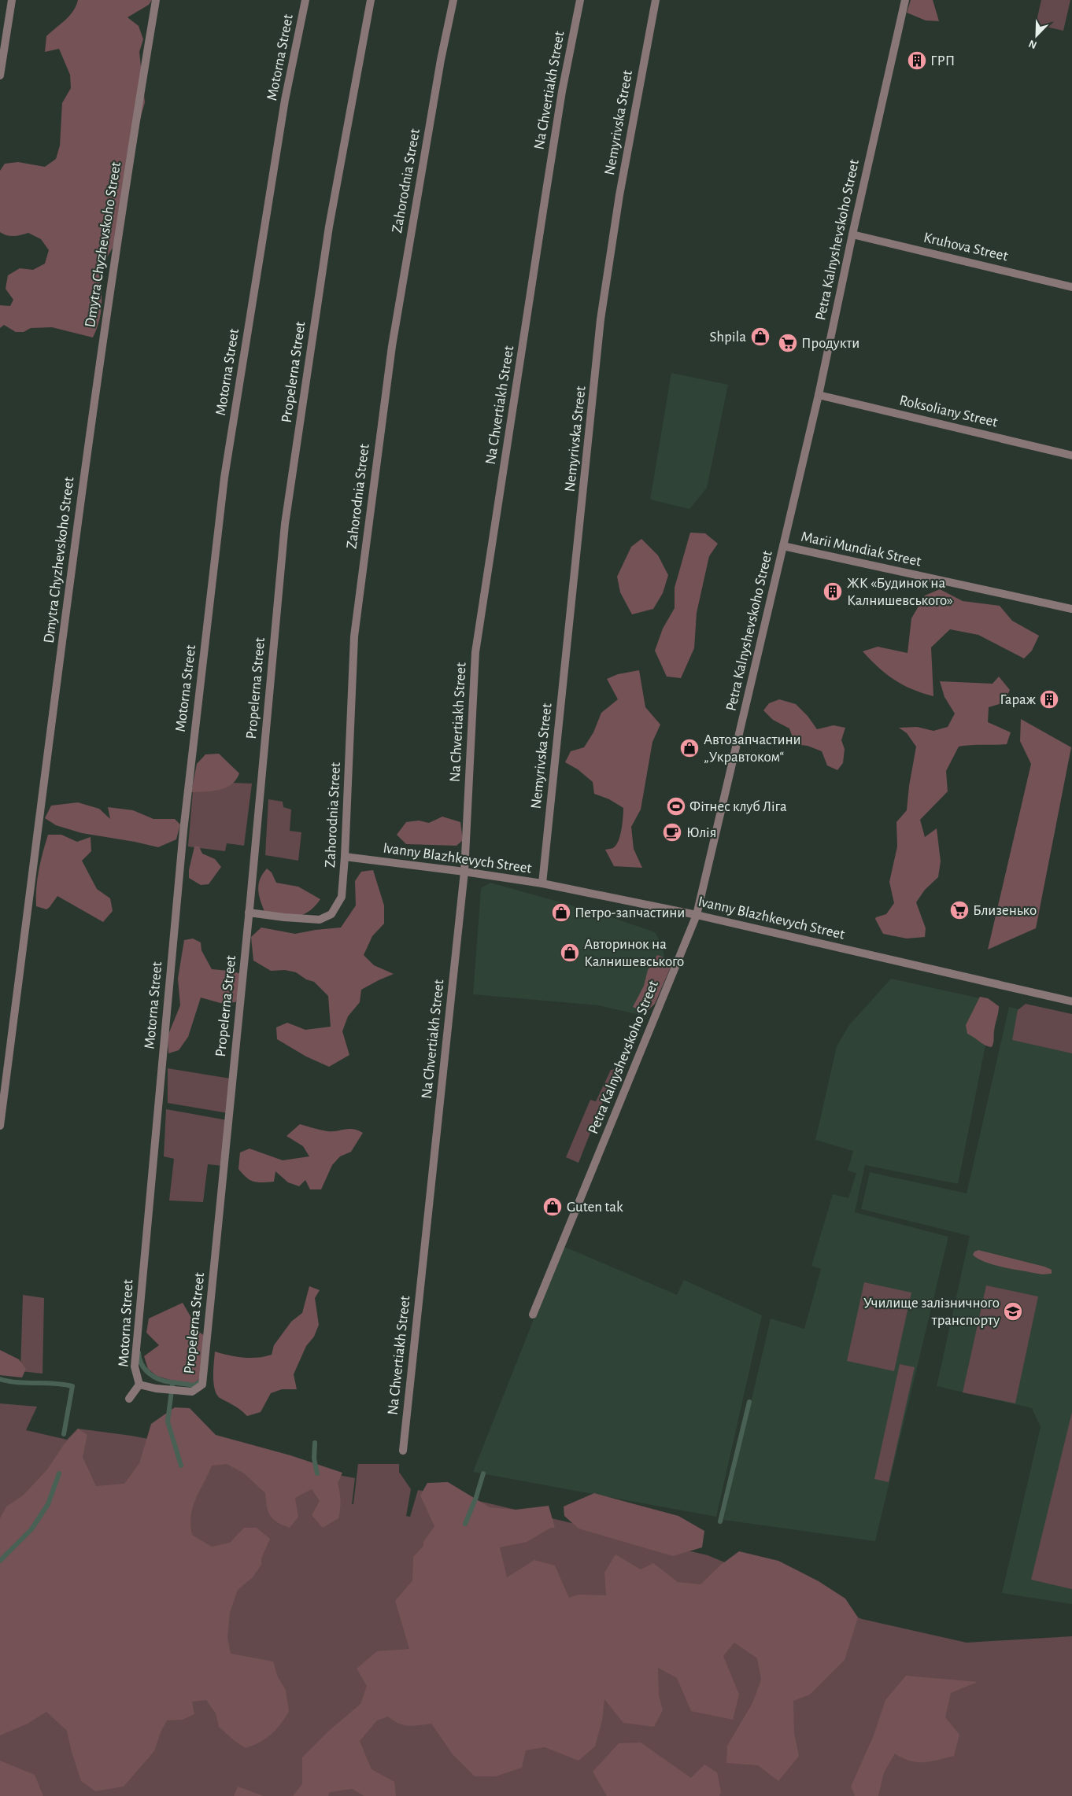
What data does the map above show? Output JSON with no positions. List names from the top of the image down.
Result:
{
  "streets": {
    "street": [
      "Motorna Street",
      "Na Chvertiakh Street",
      "Nemyrivska Street",
      "Zahorodnia Street",
      "Petra Kalnyshevskoho Street",
      "Dmytra Chyzhevskoho Street",
      "Kruhova Street",
      "Propelerna Street",
      "Roksoliany Street",
      "Marii Mundiak Street",
      "Ivanny Blazhkevych Street"
    ]
  },
  "crossings": [
    ["Motorna Street", "Propelerna Street"],
    ["Na Chvertiakh Street", "Ivanny Blazhkevych Street"],
    ["Nemyrivska Street", "Ivanny Blazhkevych Street"],
    ["Zahorodnia Street", "Propelerna Street"],
    ["Zahorodnia Street", "Ivanny Blazhkevych Street"],
    ["Petra Kalnyshevskoho Street", "Kruhova Street"],
    ["Petra Kalnyshevskoho Street", "Roksoliany Street"],
    ["Petra Kalnyshevskoho Street", "Marii Mundiak Street"],
    ["Petra Kalnyshevskoho Street", "Ivanny Blazhkevych Street"]
  ],
  "places": {
    "building": ["ГРП", "ЖК «Будинок на Калнишевського»", "Гараж"],
    "shop": [
      "Shpila",
      "Автозапчастини „Укравтоком“",
      "Петро-запчастини",
      "Авторинок на Калнишевського",
      "Guten tak"
    ],
    "supermarket": ["Продукти", "Близенько"],
    "sports": ["Фітнес клуб Ліга"],
    "cafe": ["Юлія"],
    "school or university": ["Училище залізничного транспорту"]
  },
  "north": "bottom left"
}
